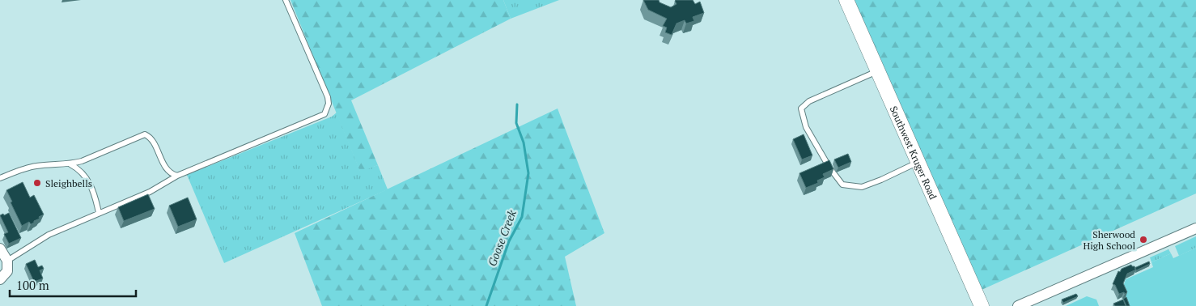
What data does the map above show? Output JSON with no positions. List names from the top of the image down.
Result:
{
  "streets": {
    "street": ["Southwest Kruger Road"]
  },
  "water": ["Goose Creek"],
  "places": ["Sleighbells", "Sherwood High School"],
  "scale_bar": "100 m"
}
